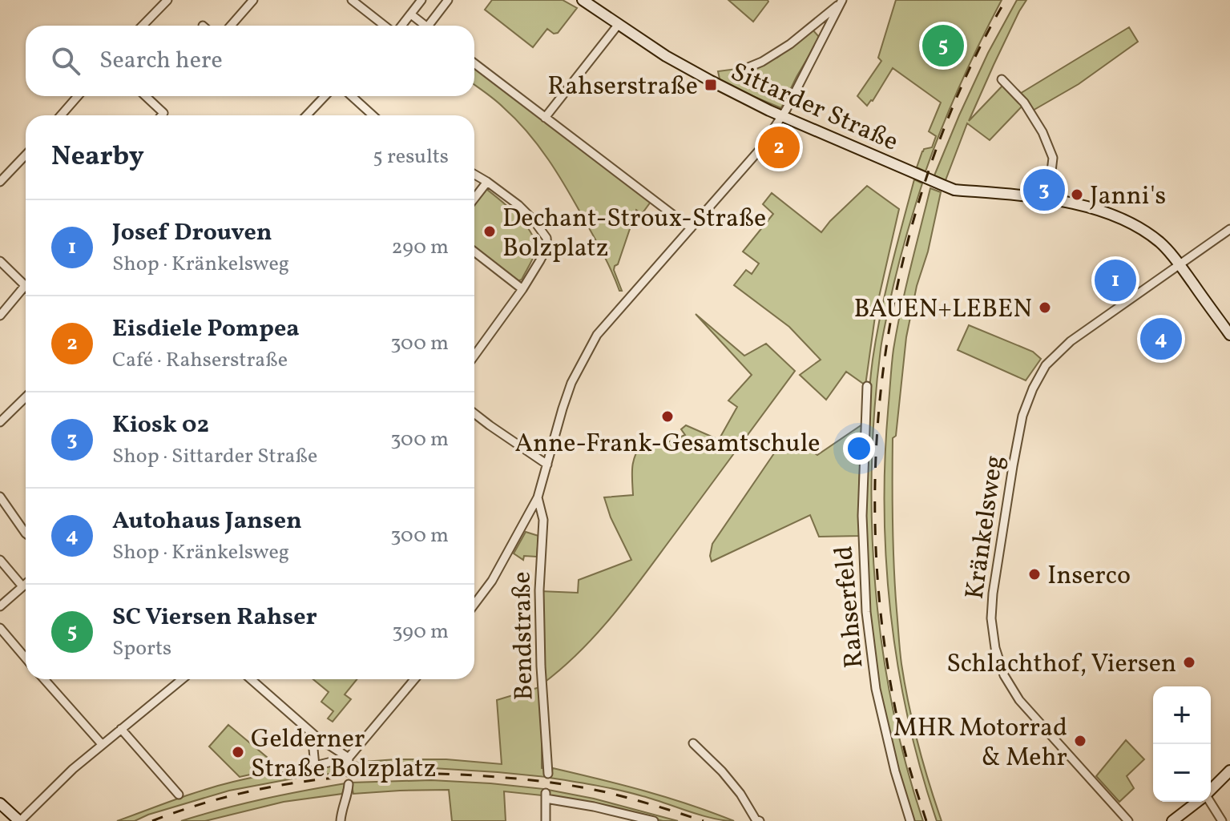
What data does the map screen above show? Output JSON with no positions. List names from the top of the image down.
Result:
{
  "streets": {
    "street": [
      "Sittarder Straße",
      "Kränkelsweg",
      "Rahserfeld",
      "Bendstraße"
    ]
  },
  "crossings": [
    ["Sittarder Straße", "Kränkelsweg"]
  ],
  "places": {
    "transit": ["Rahserstraße"],
    "other": [
      "Janni's",
      "Dechant-Stroux-Straße Bolzplatz",
      "BAUEN+LEBEN",
      "Anne-Frank-Gesamtschule",
      "Inserco",
      "Schlachthof, Viersen",
      "MHR Motorrad & Mehr",
      "Gelderner Straße Bolzplatz"
    ]
  },
  "page": {
    "pins": [
      "5",
      "2",
      "3",
      "1",
      "4"
    ],
    "search": "Search here",
    "heading": ["Nearby", "5 results"],
    "list": [
      {
        "mark": "1",
        "name": "Josef Drouven",
        "note": "Shop · Kränkelsweg",
        "value": "290 m"
      },
      {
        "mark": "2",
        "name": "Eisdiele Pompea",
        "note": "Café · Rahserstraße",
        "value": "300 m"
      },
      {
        "mark": "3",
        "name": "Kiosk 02",
        "note": "Shop · Sittarder Straße",
        "value": "300 m"
      },
      {
        "mark": "4",
        "name": "Autohaus Jansen",
        "note": "Shop · Kränkelsweg",
        "value": "300 m"
      },
      {
        "mark": "5",
        "name": "SC Viersen Rahser",
        "note": "Sports",
        "value": "390 m"
      }
    ],
    "map_buttons": ["+", "−"]
  }
}
